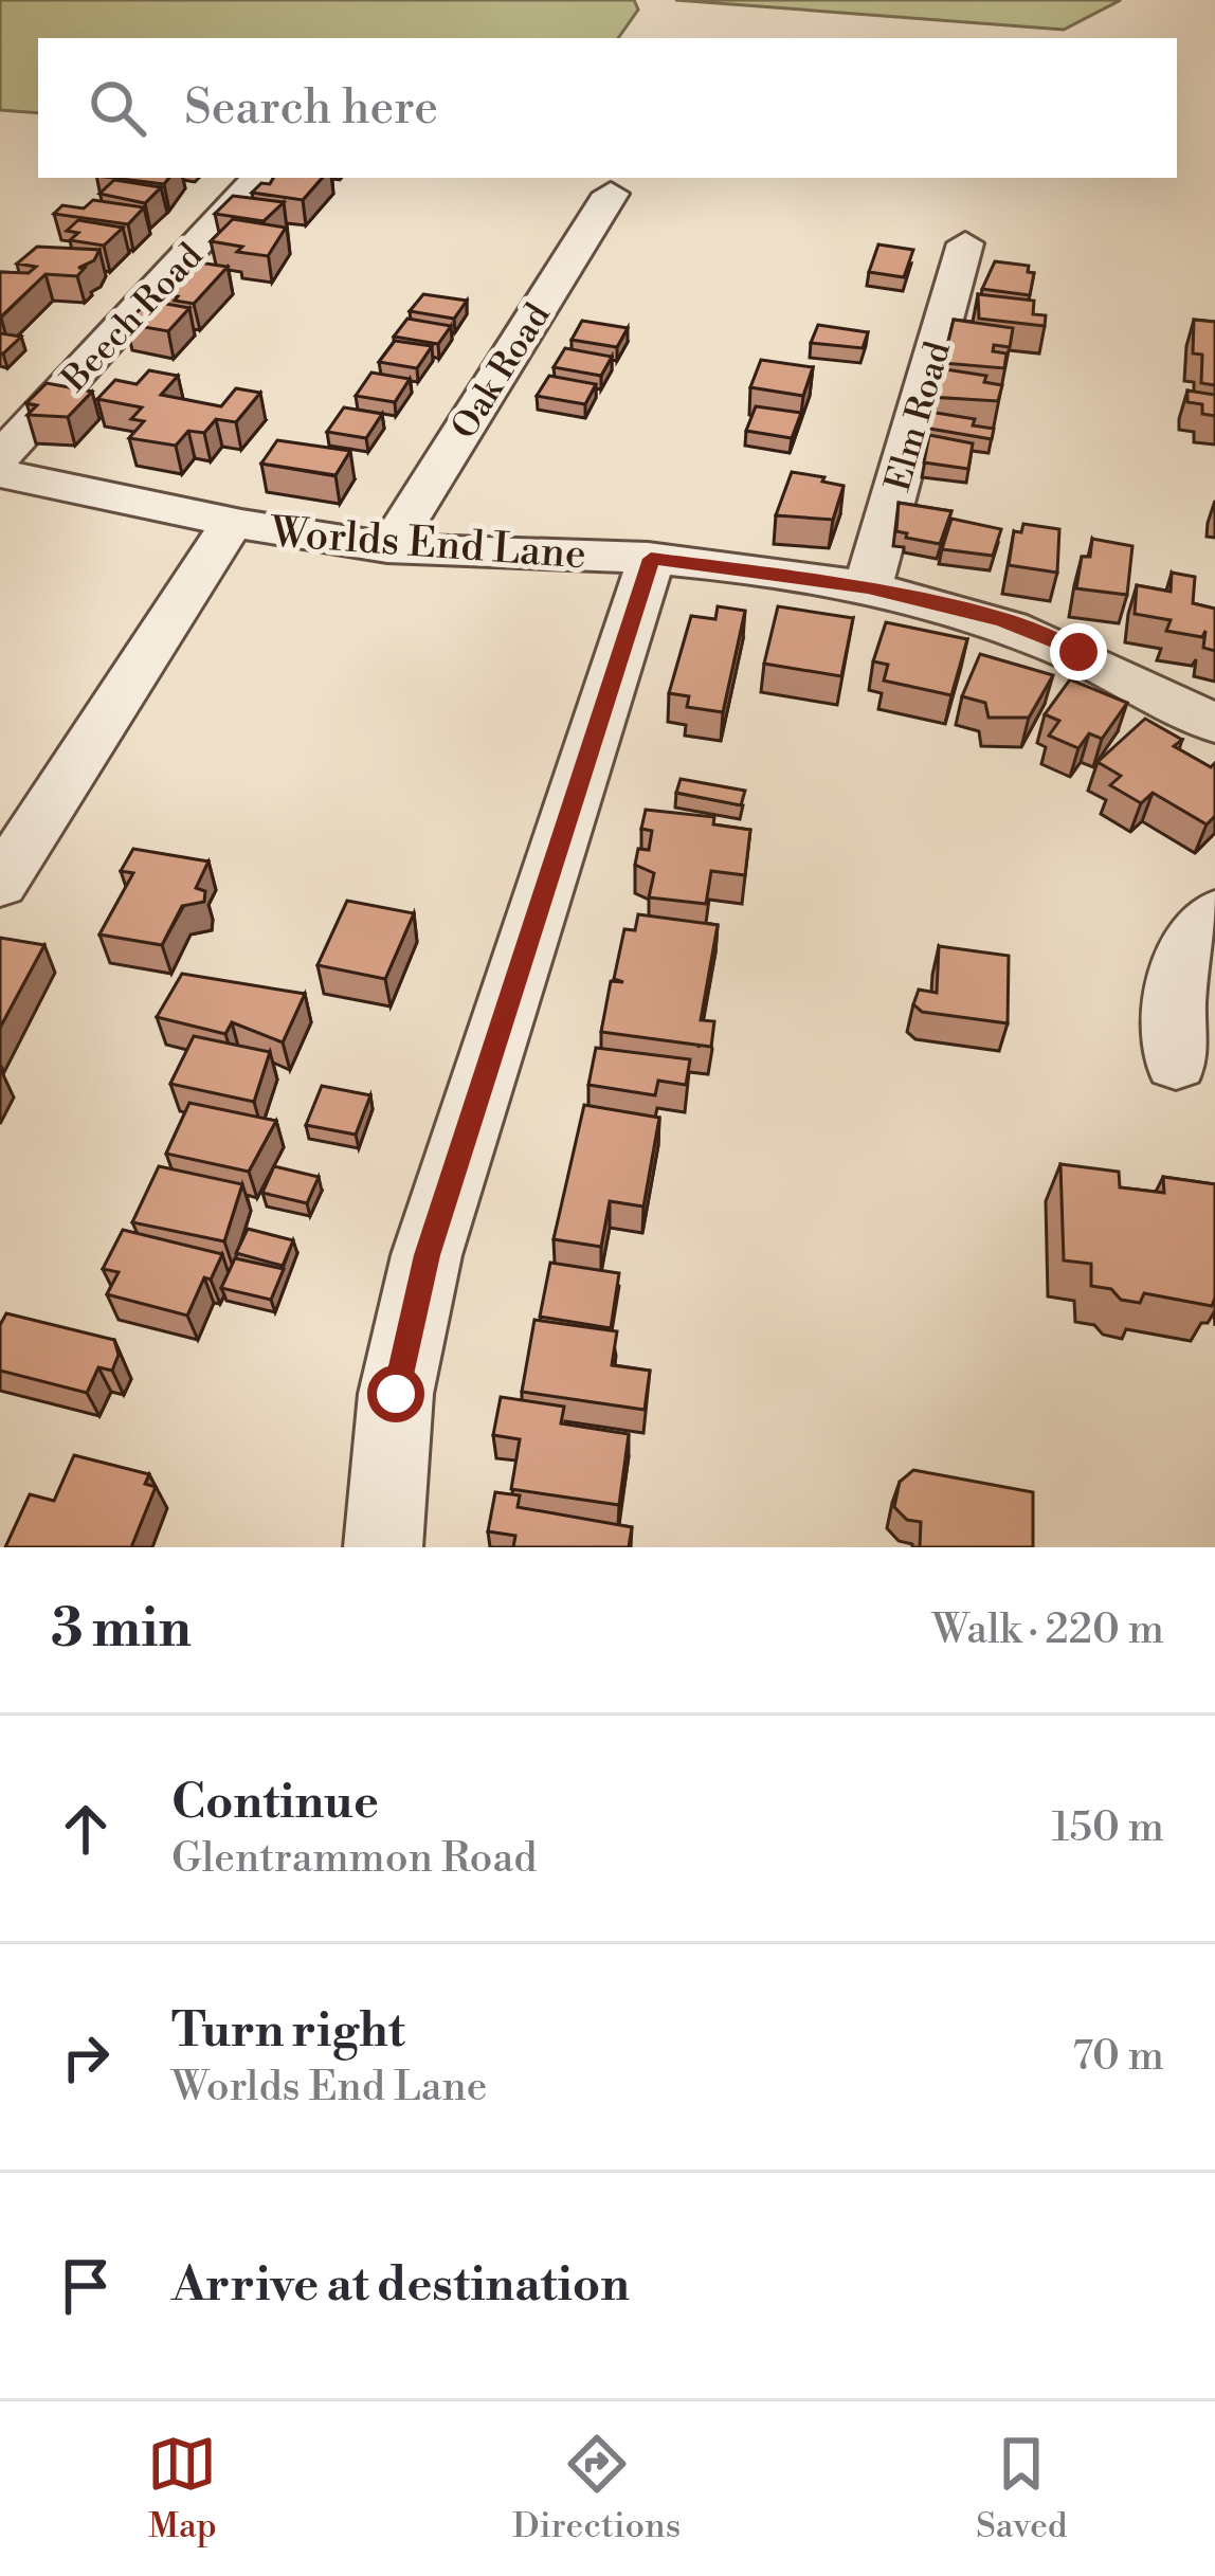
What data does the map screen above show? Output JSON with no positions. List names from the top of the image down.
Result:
{
  "streets": {
    "street": [
      "Beech Road",
      "Oak Road",
      "Elm Road",
      "Worlds End Lane"
    ]
  },
  "crossings": [
    ["Oak Road", "Worlds End Lane"],
    ["Elm Road", "Worlds End Lane"]
  ],
  "page": {
    "search": "Search here",
    "heading": ["3 min", "Walk · 220 m"],
    "list": [
      ["Continue", "Glentrammon Road", "150 m"],
      ["Turn right", "Worlds End Lane", "70 m"],
      "Arrive at destination"
    ],
    "nav": ["Map", "Directions", "Saved"]
  }
}
